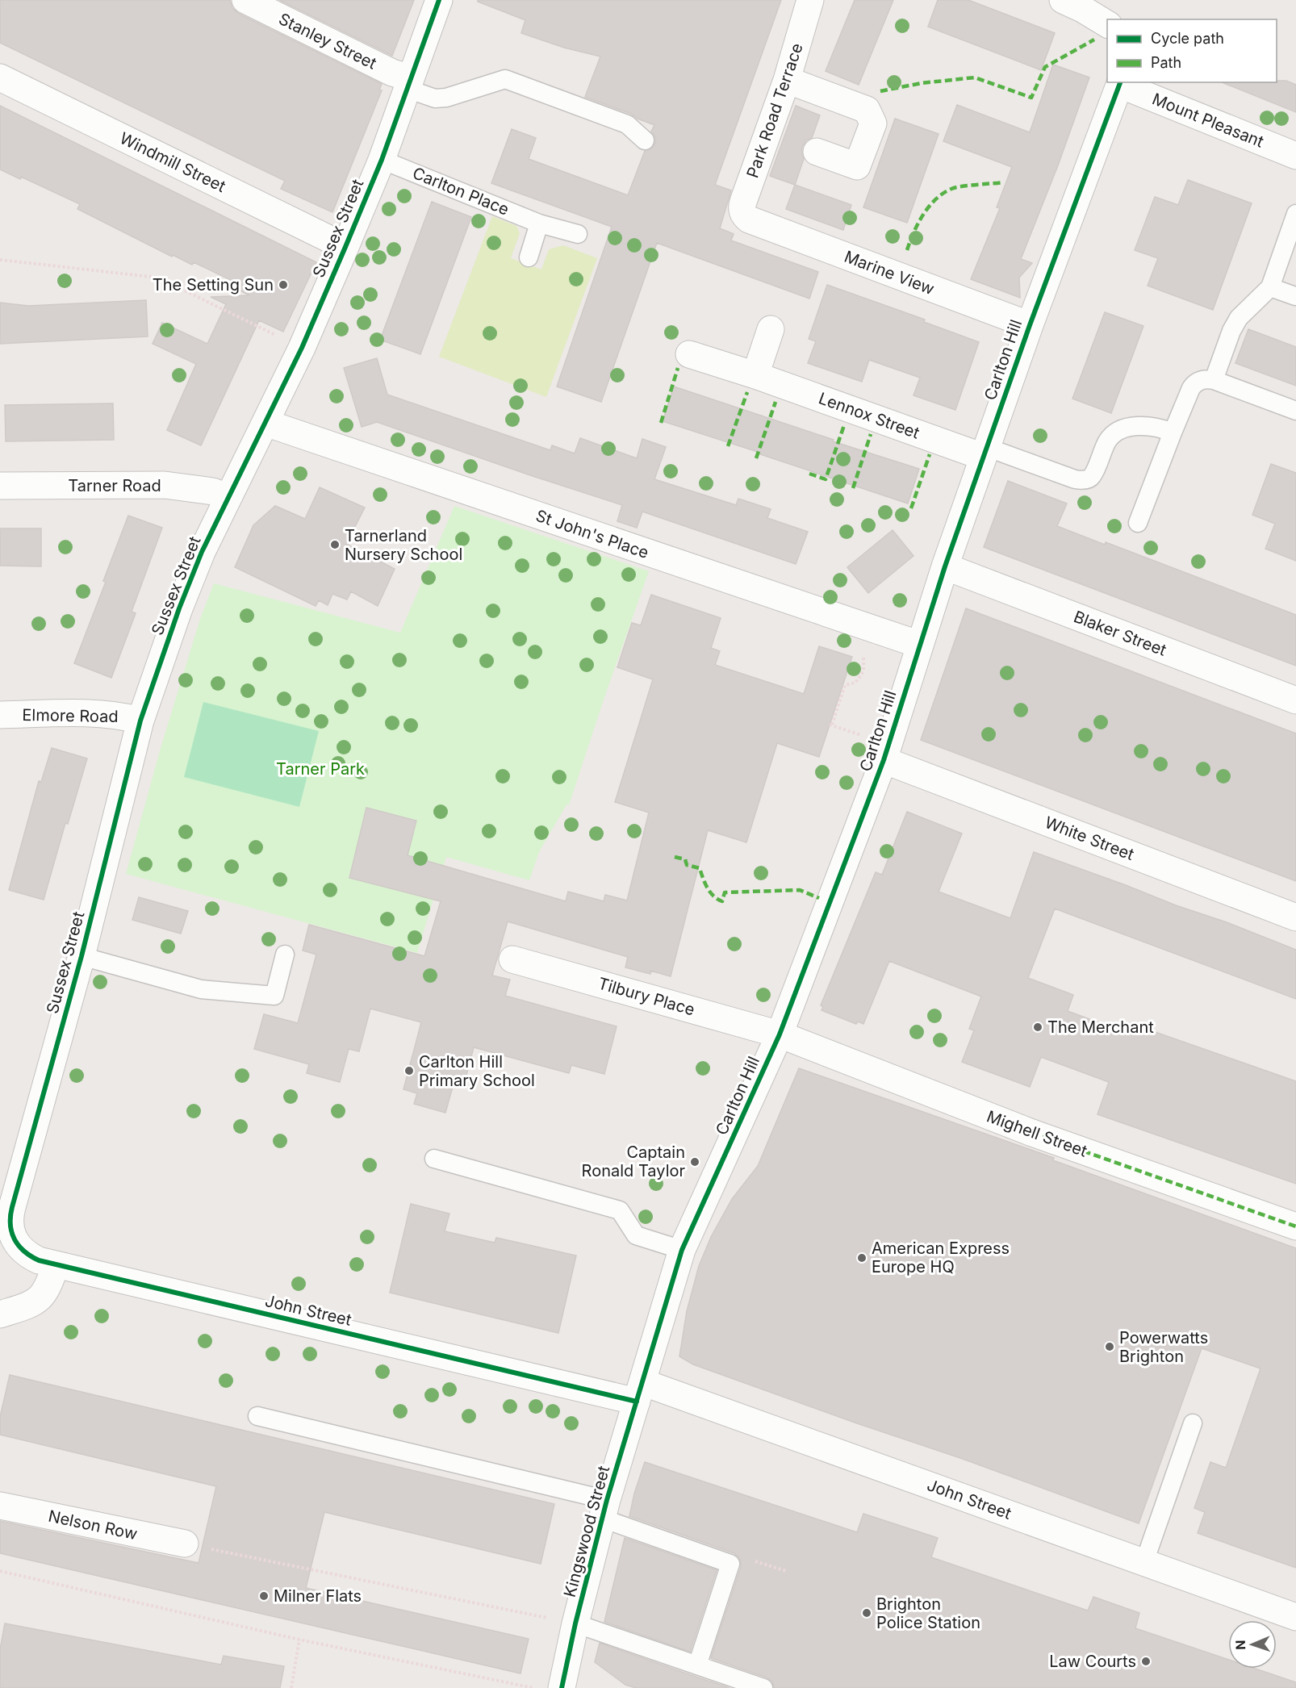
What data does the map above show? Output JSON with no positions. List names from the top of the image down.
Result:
{
  "streets": {
    "street": [
      "Stanley Street",
      "Park Road Terrace",
      "Mount Pleasant",
      "Windmill Street",
      "Sussex Street",
      "Marine View",
      "Carlton Hill",
      "Lennox Street",
      "Tarner Road",
      "St John's Place",
      "Blaker Street",
      "Elmore Road",
      "White Street",
      "Tilbury Place",
      "Mighell Street",
      "John Street",
      "Nelson Row",
      "Kingswood Street"
    ],
    "lane": ["Carlton Place"]
  },
  "crossings": [
    ["Stanley Street", "Sussex Street"],
    ["Park Road Terrace", "Marine View"],
    ["Mount Pleasant", "Carlton Hill"],
    ["Windmill Street", "Sussex Street"],
    ["Carlton Place", "Sussex Street"],
    ["Sussex Street", "Tarner Road"],
    ["Sussex Street", "St John's Place"],
    ["Sussex Street", "Elmore Road"],
    ["Sussex Street", "John Street"],
    ["Marine View", "Carlton Hill"],
    ["Carlton Hill", "Lennox Street"],
    ["Carlton Hill", "St John's Place"],
    ["Carlton Hill", "Blaker Street"],
    ["Carlton Hill", "White Street"],
    ["Carlton Hill", "Tilbury Place"],
    ["Carlton Hill", "Mighell Street"],
    ["Carlton Hill", "John Street"],
    ["Carlton Hill", "Kingswood Street"],
    ["Tilbury Place", "Mighell Street"],
    ["John Street", "Kingswood Street"]
  ],
  "parks": ["Tarner Park"],
  "places": [
    "The Setting Sun",
    "Tarnerland Nursery School",
    "The Merchant",
    "Carlton Hill Primary School",
    "Captain Ronald Taylor",
    "American Express Europe HQ",
    "Powerwatts Brighton",
    "Milner Flats",
    "Brighton Police Station",
    "Law Courts"
  ],
  "legend": ["Cycle path", "Path"],
  "north": "left"
}
